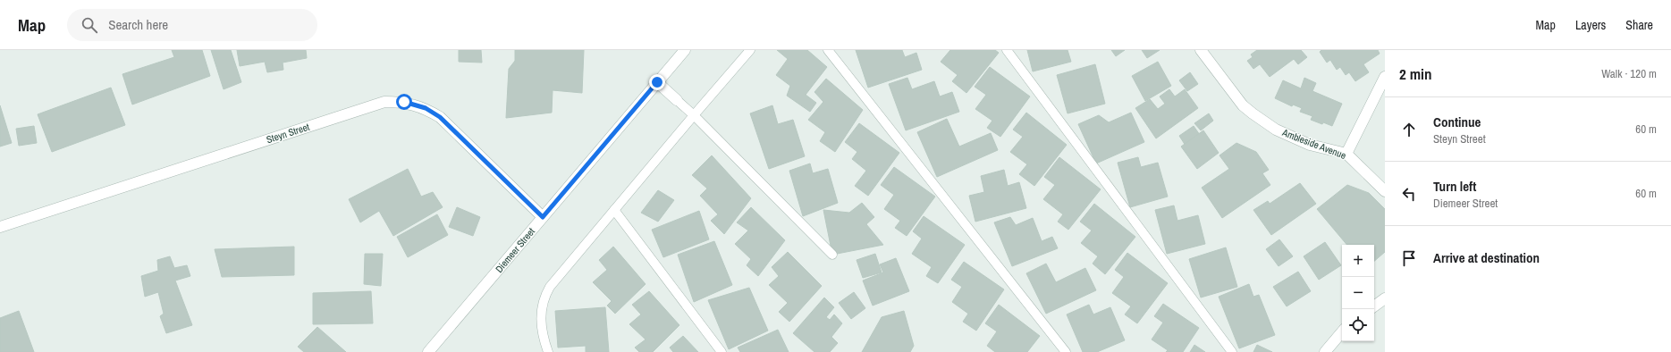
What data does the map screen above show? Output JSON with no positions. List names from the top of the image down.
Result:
{
  "streets": {
    "street": ["Steyn Street", "Ambleside Avenue", "Diemeer Street"]
  },
  "crossings": [
    ["Steyn Street", "Diemeer Street"]
  ],
  "page": {
    "header": "Map",
    "search": "Search here",
    "nav": ["Map", "Layers", "Share"],
    "heading": ["2 min", "Walk · 120 m"],
    "list": [
      ["Continue", "Steyn Street", "60 m"],
      ["Turn left", "Diemeer Street", "60 m"],
      "Arrive at destination"
    ],
    "map_buttons": ["+", "−"]
  }
}
